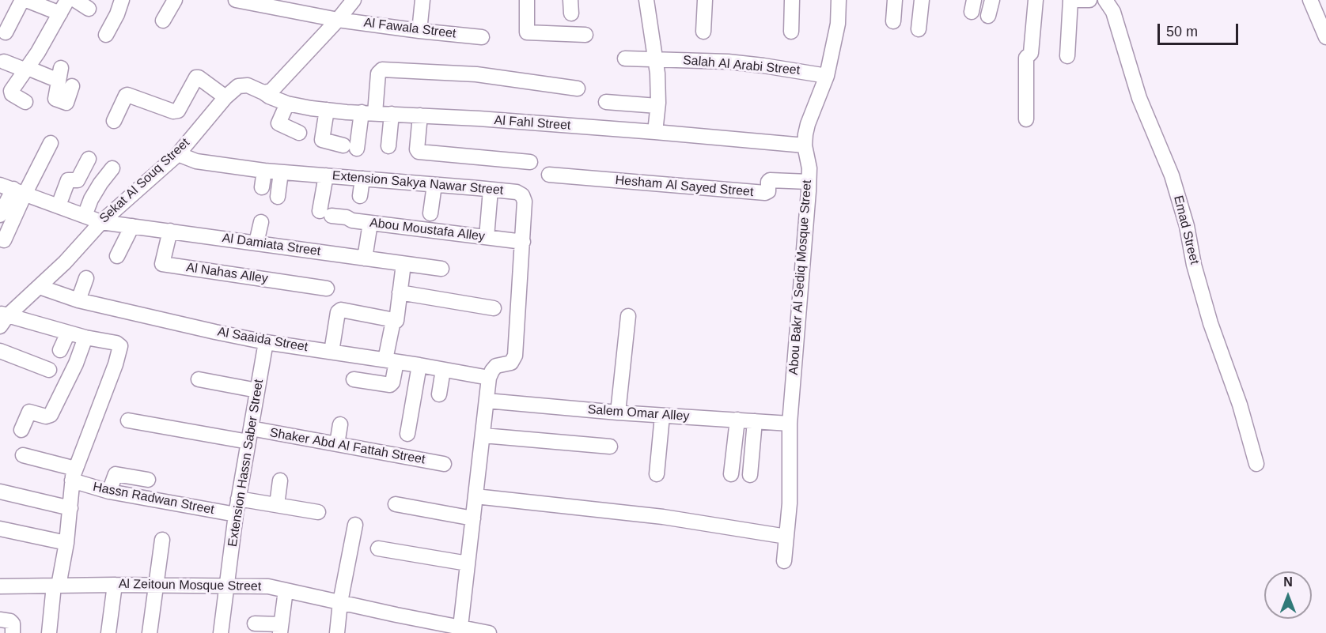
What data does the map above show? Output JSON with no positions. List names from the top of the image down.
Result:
{
  "streets": {
    "street": [
      "Al Fawala Street",
      "Salah Al Arabi Street",
      "Al Fahl Street",
      "Sekat Al Souq Street",
      "Extension Sakya Nawar Street",
      "Hesham Al Sayed Street",
      "Abou Moustafa Alley",
      "Emad Street",
      "Al Damiata Street",
      "Al Nahas Alley",
      "Abou Bakr Al Sediq Mosque Street",
      "Al Saaida Street",
      "Salem Omar Alley",
      "Shaker Abd Al Fattah Street",
      "Extension Hassn Saber Street",
      "Hassn Radwan Street",
      "Al Zeitoun Mosque Street"
    ]
  },
  "crossings": [
    ["Salah Al Arabi Street", "Abou Bakr Al Sediq Mosque Street"],
    ["Al Fahl Street", "Sekat Al Souq Street"],
    ["Al Fahl Street", "Abou Bakr Al Sediq Mosque Street"],
    ["Sekat Al Souq Street", "Extension Sakya Nawar Street"],
    ["Sekat Al Souq Street", "Al Damiata Street"],
    ["Sekat Al Souq Street", "Al Saaida Street"],
    ["Extension Sakya Nawar Street", "Abou Moustafa Alley"],
    ["Extension Sakya Nawar Street", "Al Saaida Street"],
    ["Hesham Al Sayed Street", "Abou Bakr Al Sediq Mosque Street"],
    ["Al Damiata Street", "Al Nahas Alley"],
    ["Abou Bakr Al Sediq Mosque Street", "Salem Omar Alley"],
    ["Al Saaida Street", "Extension Hassn Saber Street"],
    ["Shaker Abd Al Fattah Street", "Extension Hassn Saber Street"],
    ["Extension Hassn Saber Street", "Hassn Radwan Street"],
    ["Extension Hassn Saber Street", "Al Zeitoun Mosque Street"]
  ],
  "scale_bar": "50 m",
  "north": "top"
}
